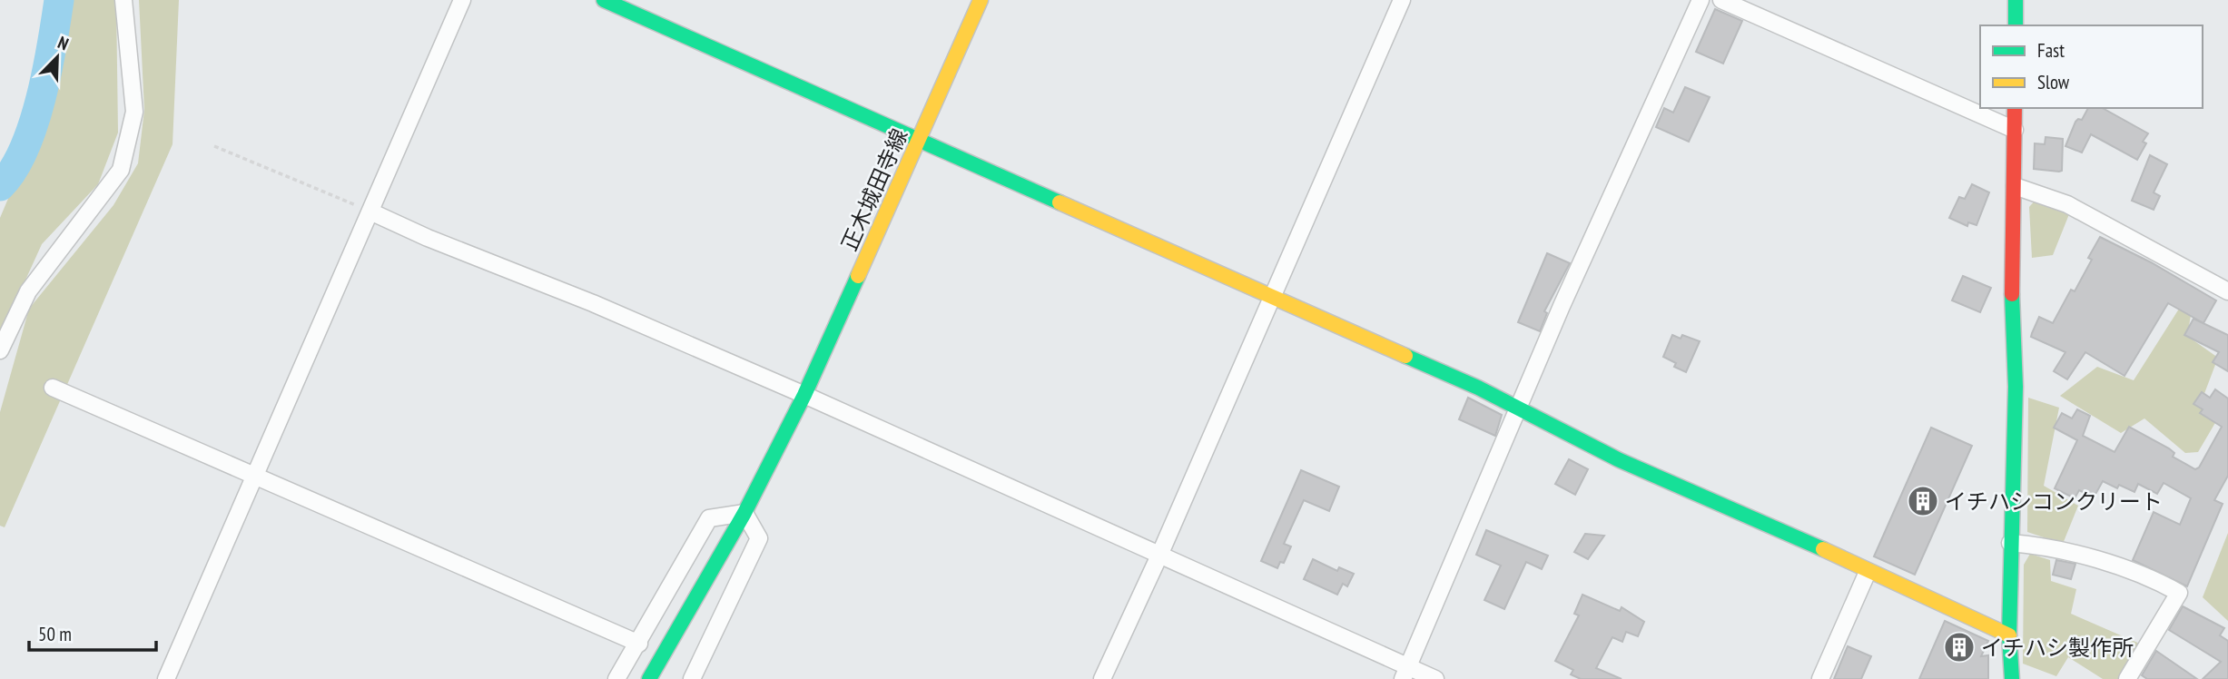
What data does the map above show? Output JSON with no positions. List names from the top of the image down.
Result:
{
  "streets": {
    "street": ["正木城田寺線"]
  },
  "places": {
    "building": ["イチハシコンクリート", "イチハシ製作所"]
  },
  "legend": ["Fast", "Slow"],
  "scale_bar": "50 m",
  "north": "top right"
}
